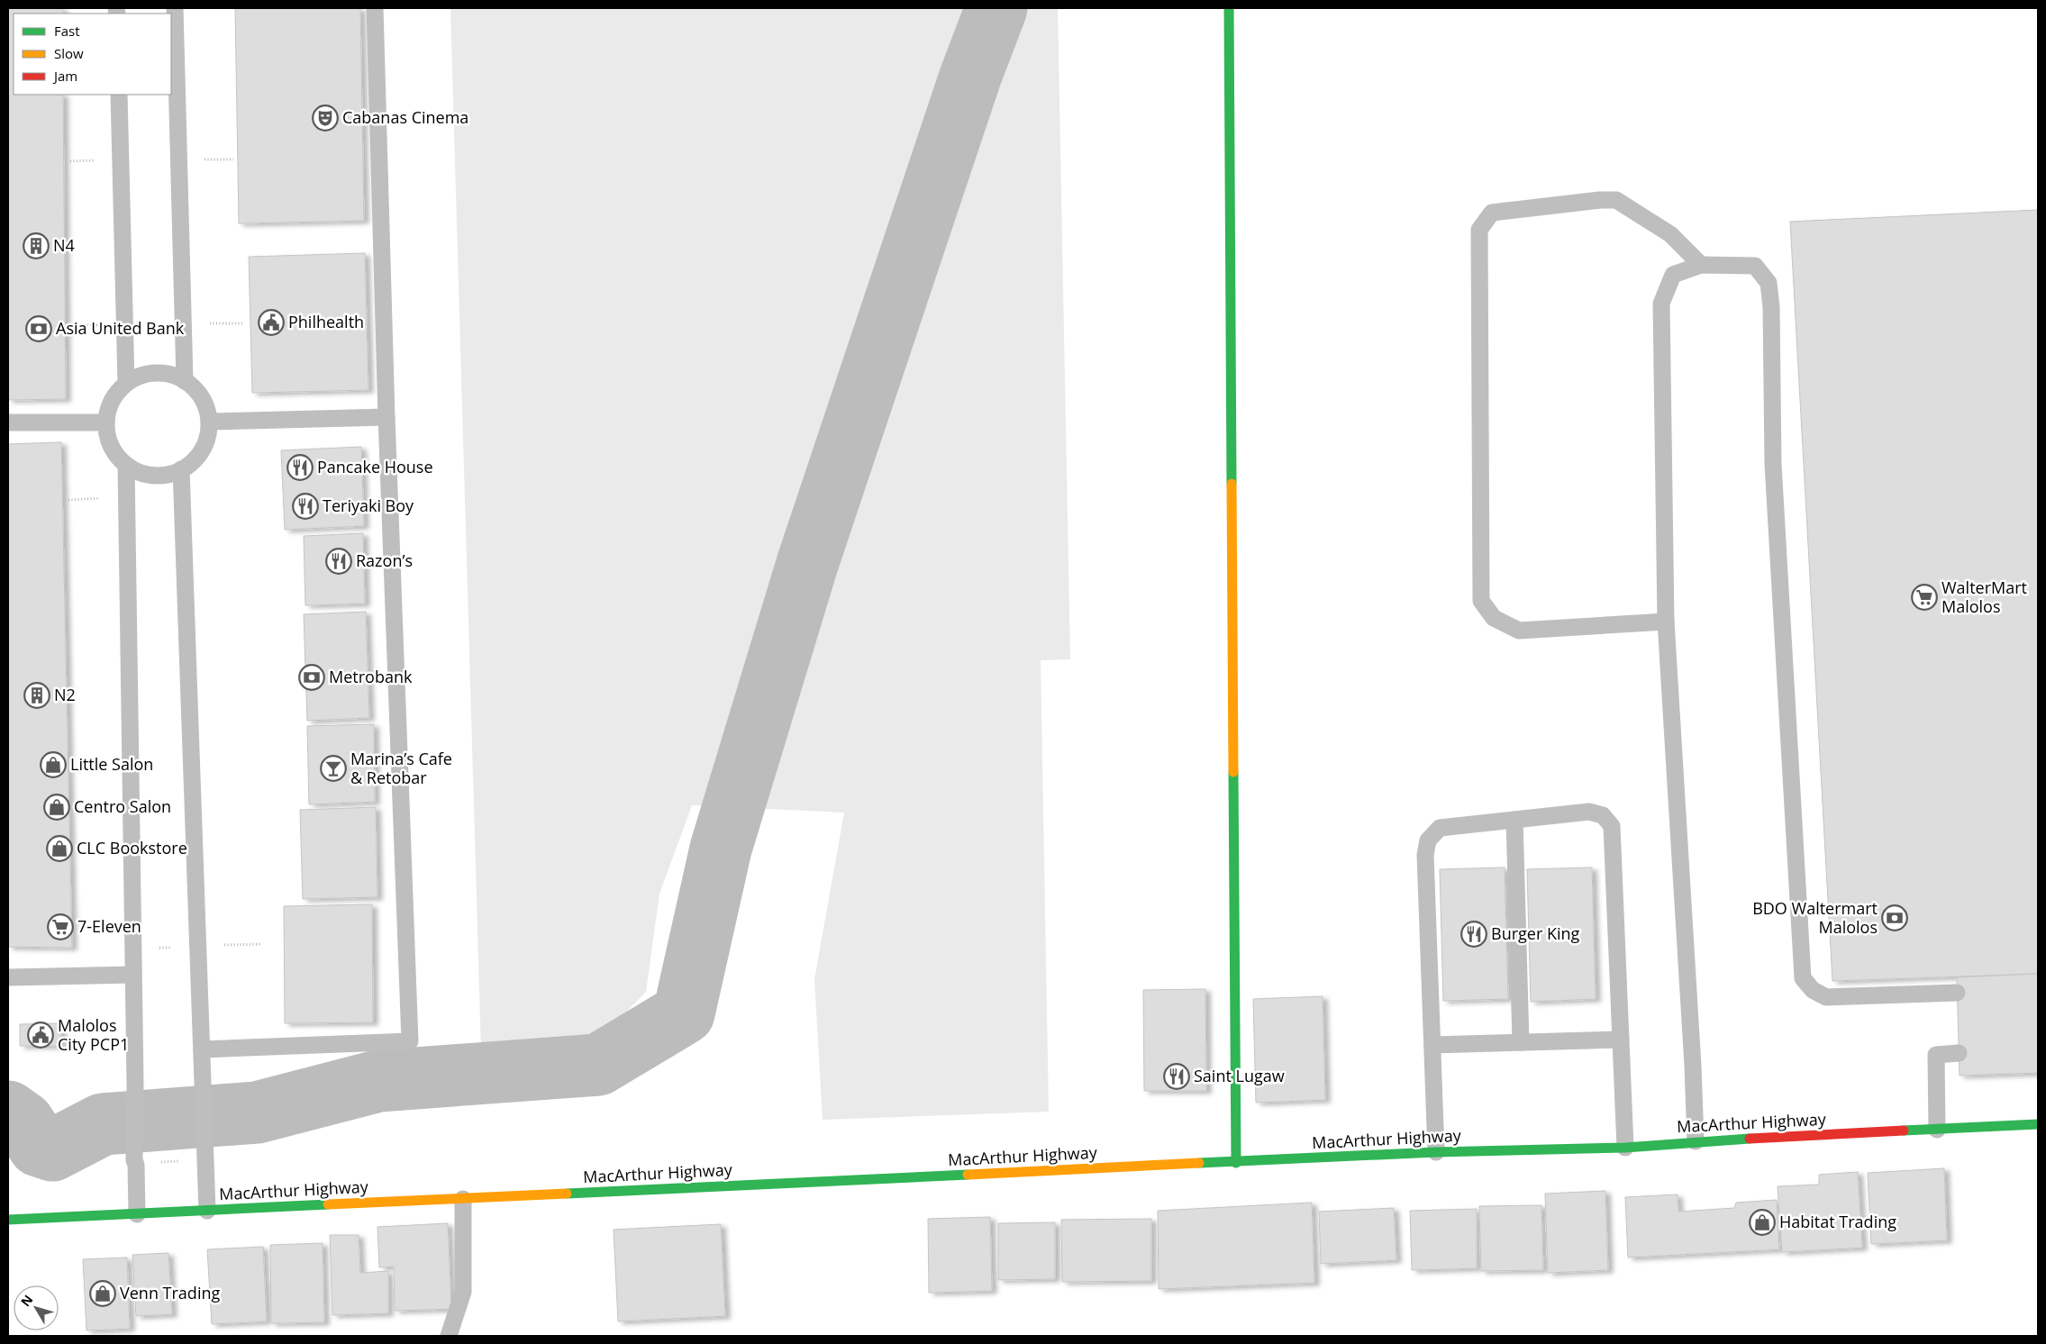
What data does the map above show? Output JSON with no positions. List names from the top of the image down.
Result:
{
  "streets": {
    "main road": ["MacArthur Highway"]
  },
  "places": {
    "theatre": ["Cabanas Cinema"],
    "building": ["N4", "N2"],
    "public building": ["Philhealth", "Malolos City PCP1"],
    "bank": ["Asia United Bank", "Metrobank", "BDO Waltermart Malolos"],
    "restaurant": [
      "Pancake House",
      "Teriyaki Boy",
      "Razon’s",
      "Burger King",
      "Saint Lugaw"
    ],
    "supermarket": ["WalterMart Malolos", "7-Eleven"],
    "shop": [
      "Little Salon",
      "Centro Salon",
      "CLC Bookstore",
      "Habitat Trading",
      "Venn Trading"
    ],
    "bar": ["Marina’s Cafe & Retobar"]
  },
  "legend": ["Fast", "Slow", "Jam"],
  "north": "top left"
}
